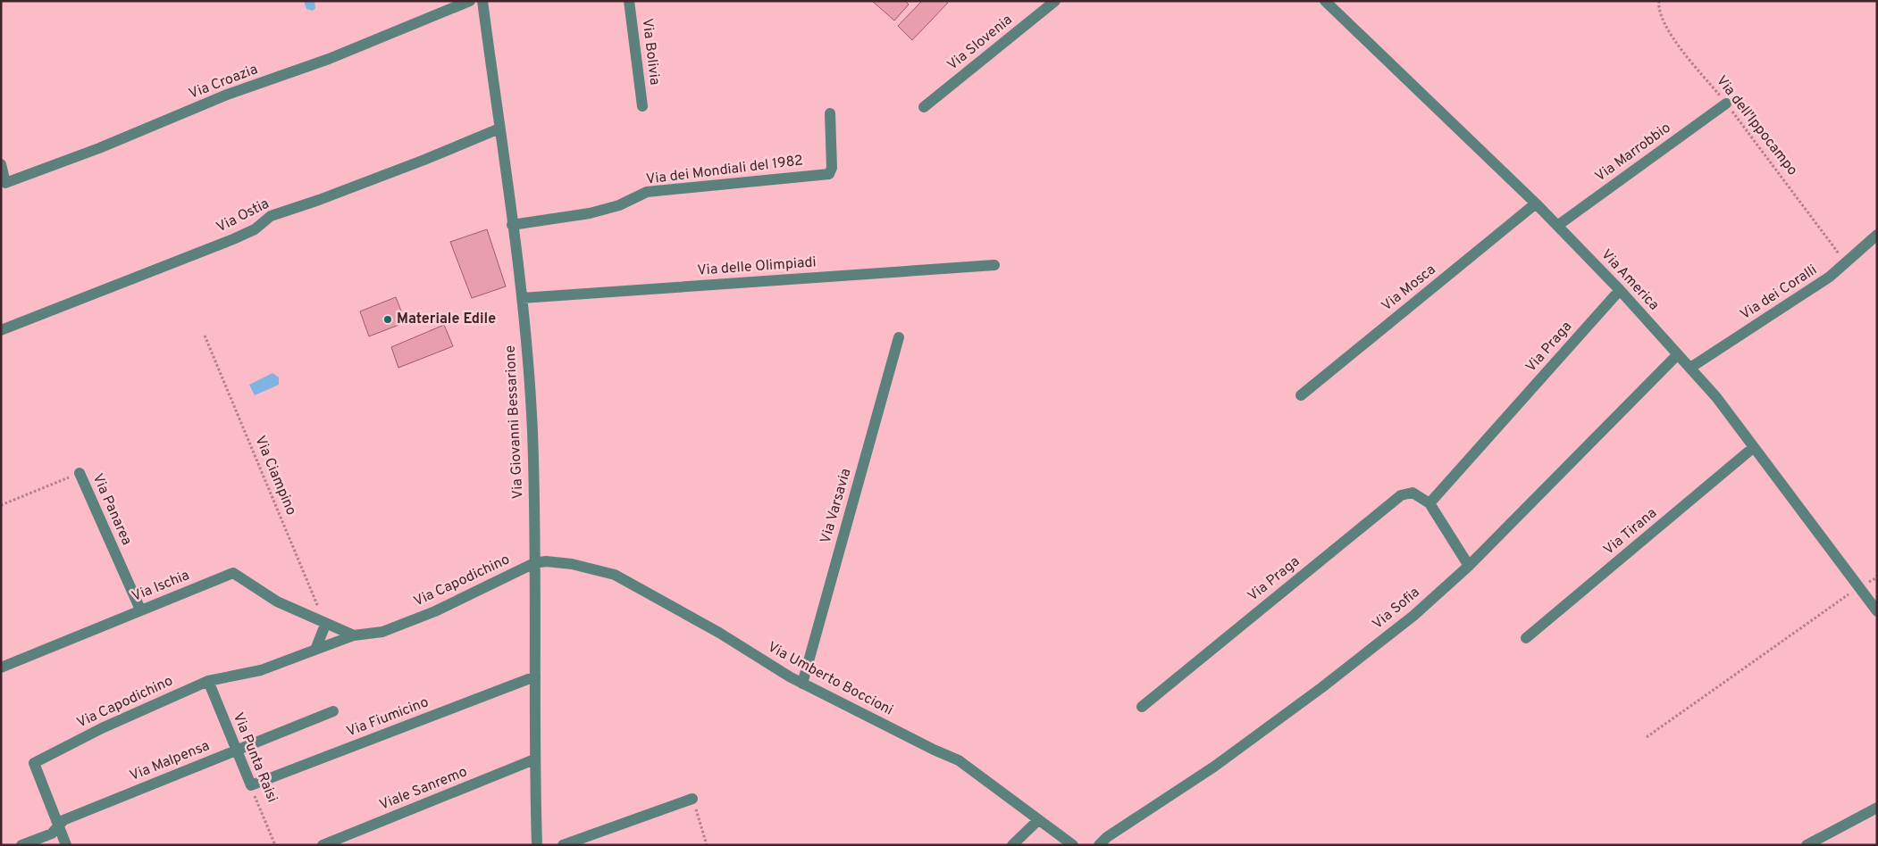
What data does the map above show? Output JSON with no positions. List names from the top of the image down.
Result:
{
  "streets": {
    "street": [
      "Via Slovenia",
      "Via Bolivia",
      "Via Croazia",
      "Via Marrobbio",
      "Via dei Mondiali del 1982",
      "Via Ostia",
      "Via delle Olimpiadi",
      "Via America",
      "Via Mosca",
      "Via dei Coralli",
      "Via Praga",
      "Via Giovanni Bessarione",
      "Via Varsavia",
      "Via Panarea",
      "Via Tirana",
      "Via Capodichino",
      "Via Ischia",
      "Via Sofia",
      "Via Umberto Boccioni",
      "Via Fiumicino",
      "Via Punta Raisi",
      "Via Malpensa",
      "Viale Sanremo"
    ],
    "path": ["Via dell'Ippocampo", "Via Ciampino"]
  },
  "crossings": [
    ["Via dell'Ippocampo", "Via Marrobbio"],
    ["Via dell'Ippocampo", "Via dei Coralli"],
    ["Via Marrobbio", "Via America"],
    ["Via dei Mondiali del 1982", "Via Giovanni Bessarione"],
    ["Via Ostia", "Via Giovanni Bessarione"],
    ["Via delle Olimpiadi", "Via Giovanni Bessarione"],
    ["Via America", "Via Mosca"],
    ["Via America", "Via dei Coralli"],
    ["Via America", "Via Praga"],
    ["Via America", "Via Tirana"],
    ["Via America", "Via Sofia"],
    ["Via Praga", "Via Sofia"],
    ["Via Giovanni Bessarione", "Via Capodichino"],
    ["Via Giovanni Bessarione", "Via Umberto Boccioni"],
    ["Via Giovanni Bessarione", "Via Fiumicino"],
    ["Via Giovanni Bessarione", "Viale Sanremo"],
    ["Via Ciampino", "Via Capodichino"],
    ["Via Ciampino", "Via Ischia"],
    ["Via Varsavia", "Via Umberto Boccioni"],
    ["Via Panarea", "Via Ischia"],
    ["Via Capodichino", "Via Ischia"],
    ["Via Capodichino", "Via Umberto Boccioni"],
    ["Via Capodichino", "Via Punta Raisi"],
    ["Via Capodichino", "Via Malpensa"],
    ["Via Fiumicino", "Via Punta Raisi"],
    ["Via Punta Raisi", "Via Malpensa"]
  ],
  "places": ["Materiale Edile"]
}
